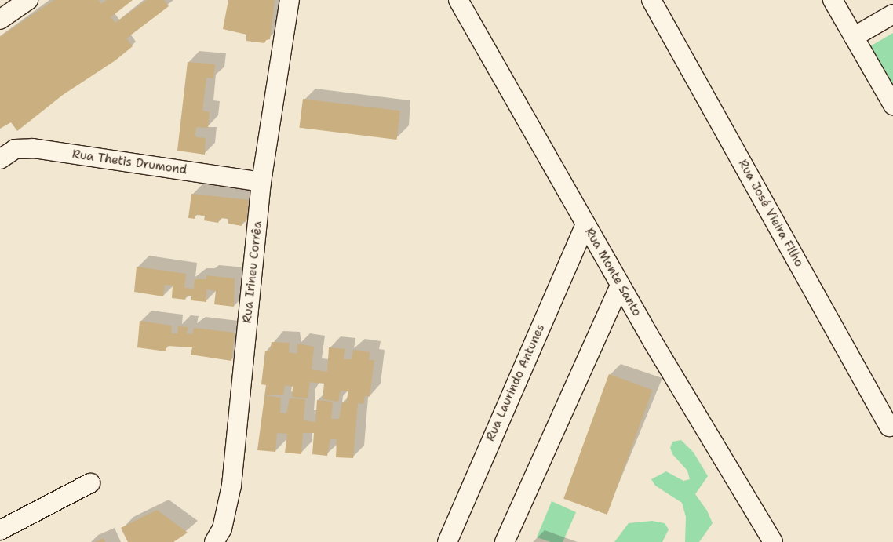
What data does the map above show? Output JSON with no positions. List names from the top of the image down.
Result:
{
  "streets": {
    "street": [
      "Rua Thetis Drumond",
      "Rua José Vieira Filho",
      "Rua Irineu Corrêa",
      "Rua Monte Santo",
      "Rua Laurindo Antunes"
    ]
  },
  "crossings": [
    ["Rua Thetis Drumond", "Rua Irineu Corrêa"],
    ["Rua Monte Santo", "Rua Laurindo Antunes"]
  ]
}
